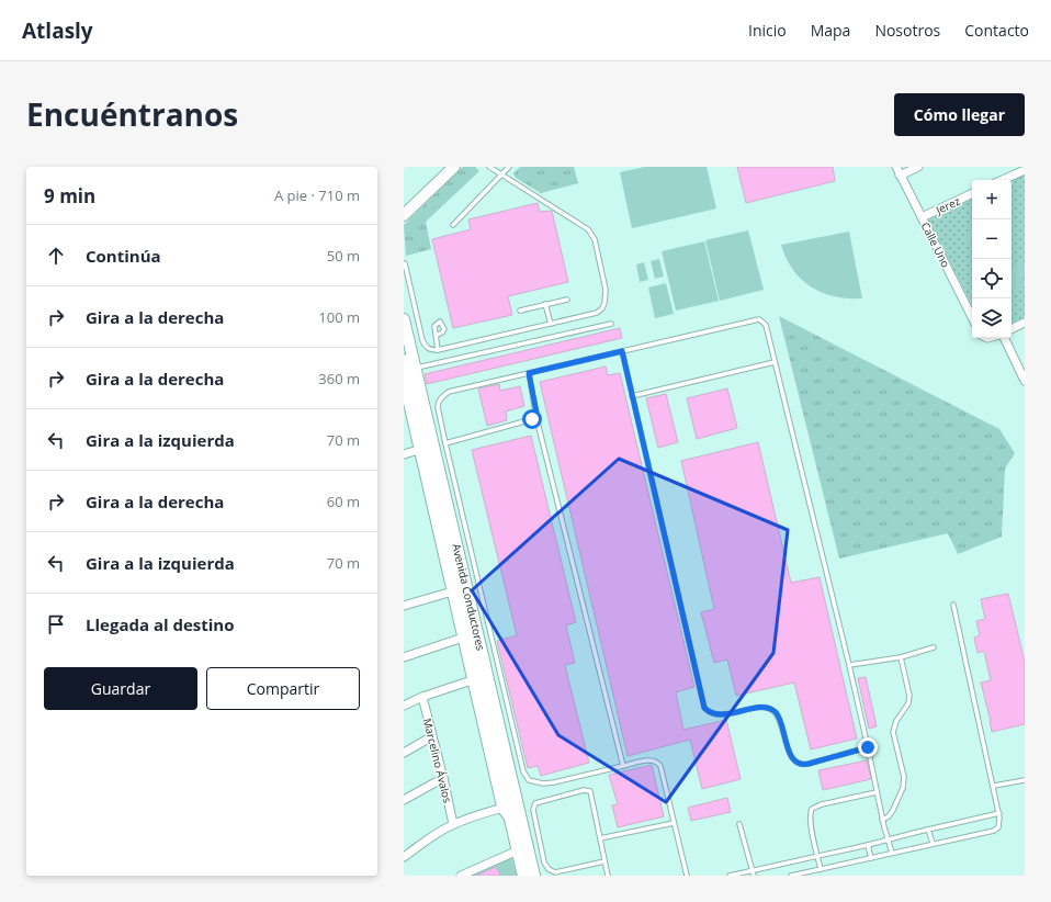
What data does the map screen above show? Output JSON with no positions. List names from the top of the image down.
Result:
{
  "streets": {
    "main road": ["Avenida Conductores"],
    "street": ["Jerez", "Calle Uno", "Marcelino Ávalos"]
  },
  "crossings": [
    ["Jerez", "Calle Uno"]
  ],
  "page": {
    "header": "Atlasly",
    "nav": [
      "Inicio",
      "Mapa",
      "Nosotros",
      "Contacto"
    ],
    "title": "Encuéntranos",
    "buttons": [
      "Cómo llegar",
      ["Guardar", "Compartir"]
    ],
    "heading": ["9 min", "A pie · 710 m"],
    "map_buttons": ["+", "−"],
    "list": [
      ["Continúa", "50 m"],
      ["Gira a la derecha", "100 m"],
      ["Gira a la derecha", "360 m"],
      ["Gira a la izquierda", "70 m"],
      ["Gira a la derecha", "60 m"],
      ["Gira a la izquierda", "70 m"],
      "Llegada al destino"
    ]
  }
}
